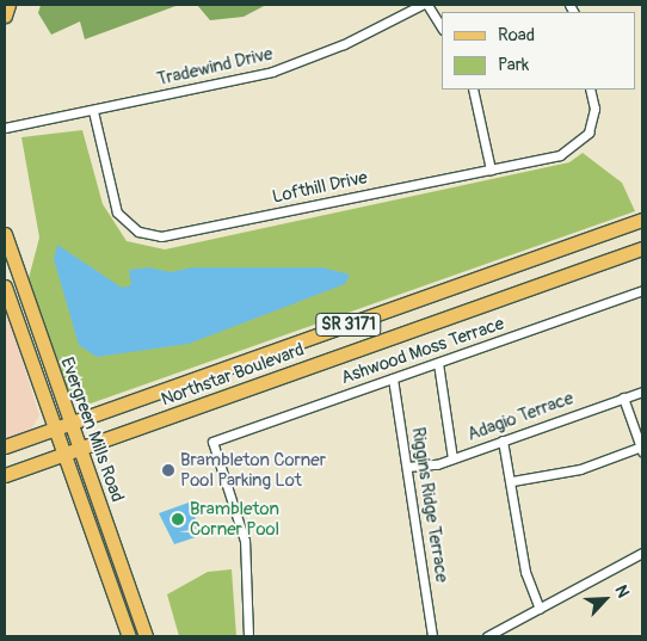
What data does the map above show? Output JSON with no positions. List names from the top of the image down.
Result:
{
  "streets": {
    "main road": ["SR 3171", "Northstar Boulevard", "Evergreen Mills Road"],
    "street": [
      "Tradewind Drive",
      "Lofthill Drive",
      "Ashwood Moss Terrace",
      "Adagio Terrace",
      "Riggins Ridge Terrace"
    ]
  },
  "crossings": [
    ["Tradewind Drive", "Lofthill Drive"],
    ["Ashwood Moss Terrace", "Riggins Ridge Terrace"],
    ["Northstar Boulevard", "Evergreen Mills Road"],
    ["Adagio Terrace", "Riggins Ridge Terrace"]
  ],
  "places": ["Brambleton Corner Pool Parking Lot", "Brambleton Corner Pool"],
  "legend": ["Road", "Park"],
  "north": "top right"
}
